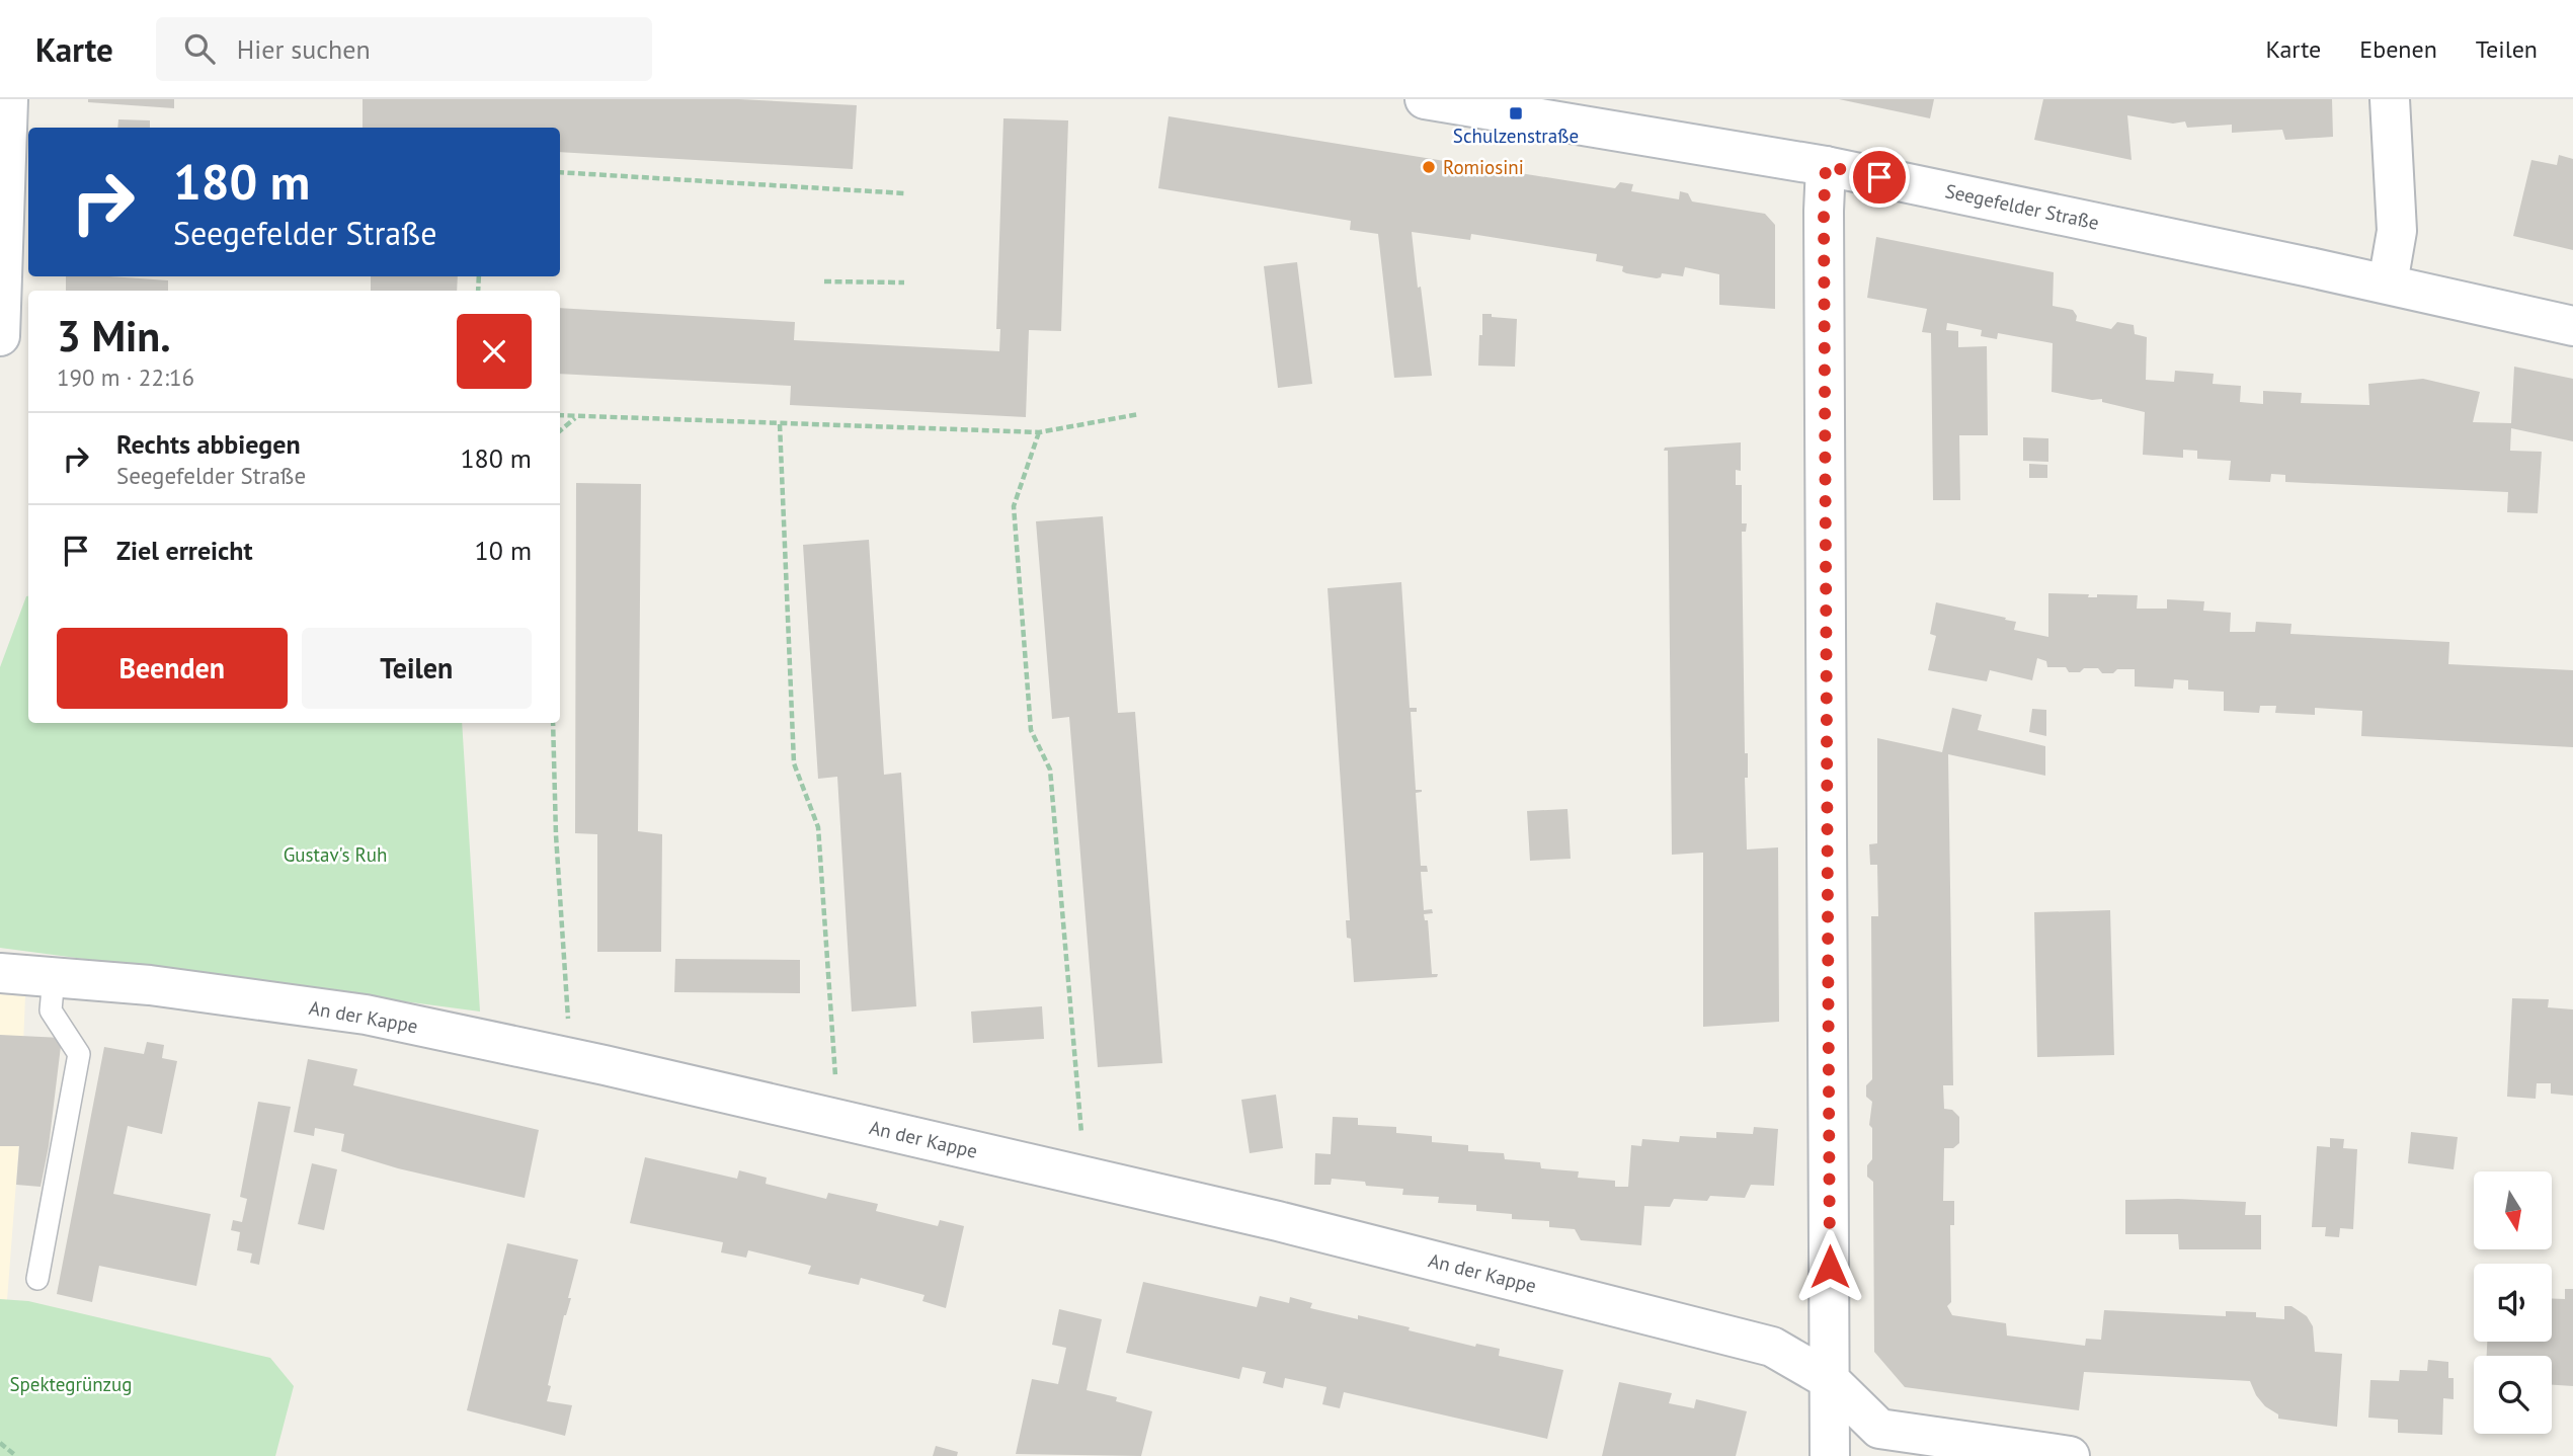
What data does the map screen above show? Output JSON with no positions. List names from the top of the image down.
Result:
{
  "streets": {
    "street": ["Seegefelder Straße", "An der Kappe"]
  },
  "parks": ["Gustav's Ruh", "Spektegrünzug"],
  "places": {
    "transit": ["Schulzenstraße"],
    "other": ["Romiosini"]
  },
  "north": "bottom",
  "page": {
    "header": "Karte",
    "search": "Hier suchen",
    "nav": ["Karte", "Ebenen", "Teilen"],
    "turn": ["180 m", "Seegefelder Straße"],
    "heading": ["3 Min.", "190 m · 22:16"],
    "list": [
      {
        "name": "Rechts abbiegen",
        "note": "Seegefelder Straße",
        "value": "180 m"
      },
      {
        "name": "Ziel erreicht",
        "value": "10 m"
      }
    ],
    "buttons": ["Beenden", "Teilen"]
  }
}
